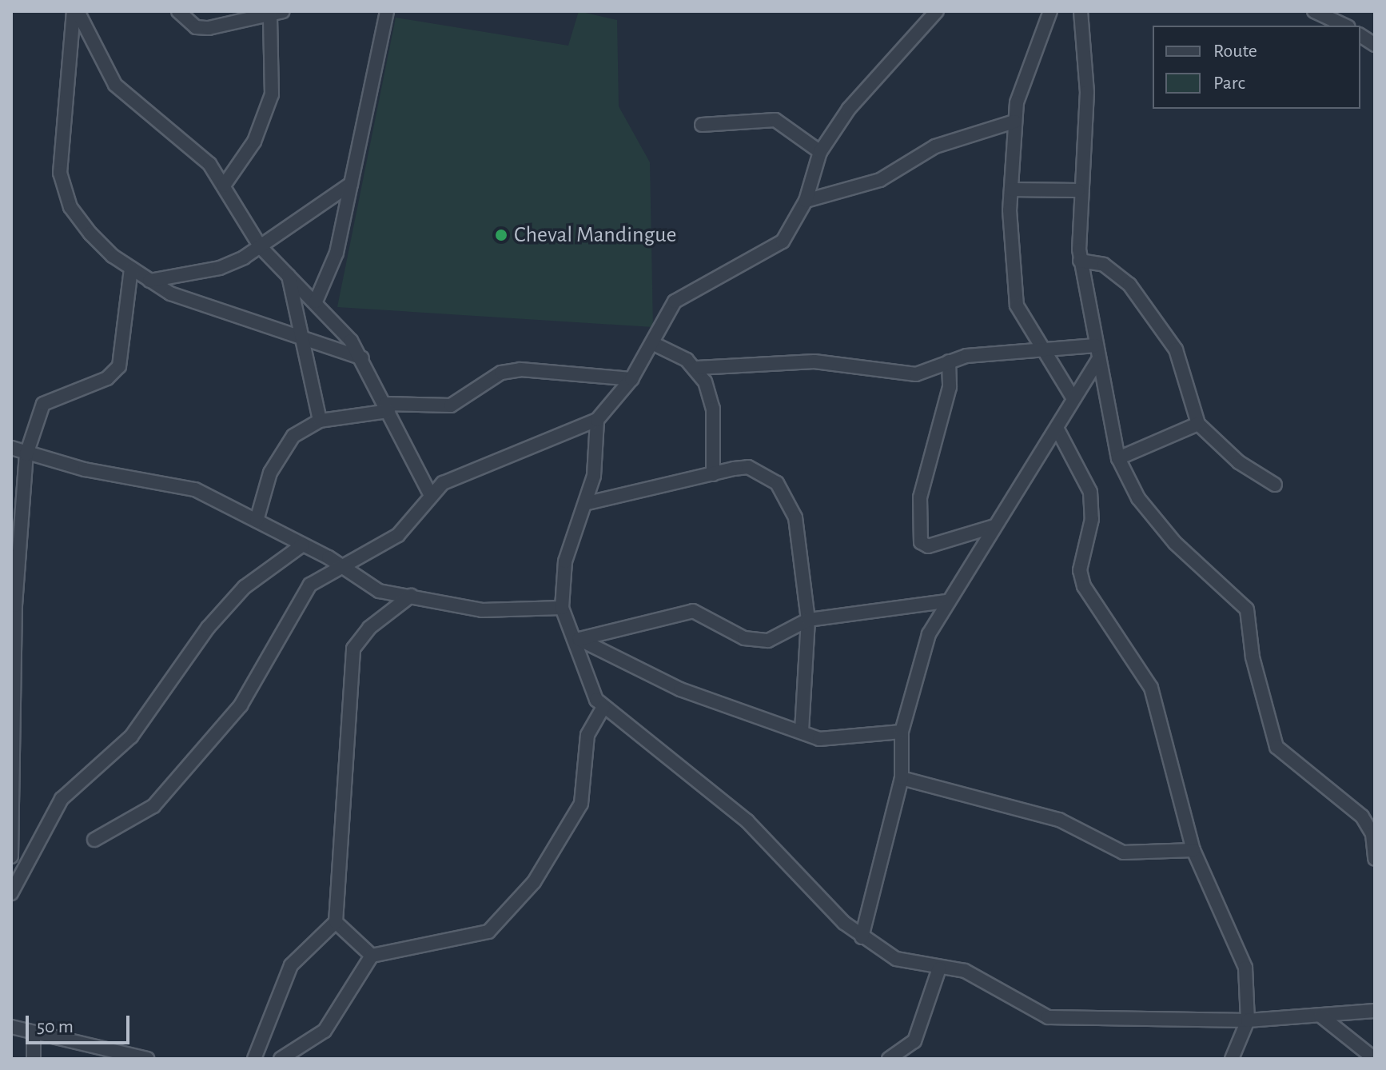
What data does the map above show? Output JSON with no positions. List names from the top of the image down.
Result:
{
  "places": ["Cheval Mandingue"],
  "legend": ["Route", "Parc"],
  "scale_bar": "50 m"
}
